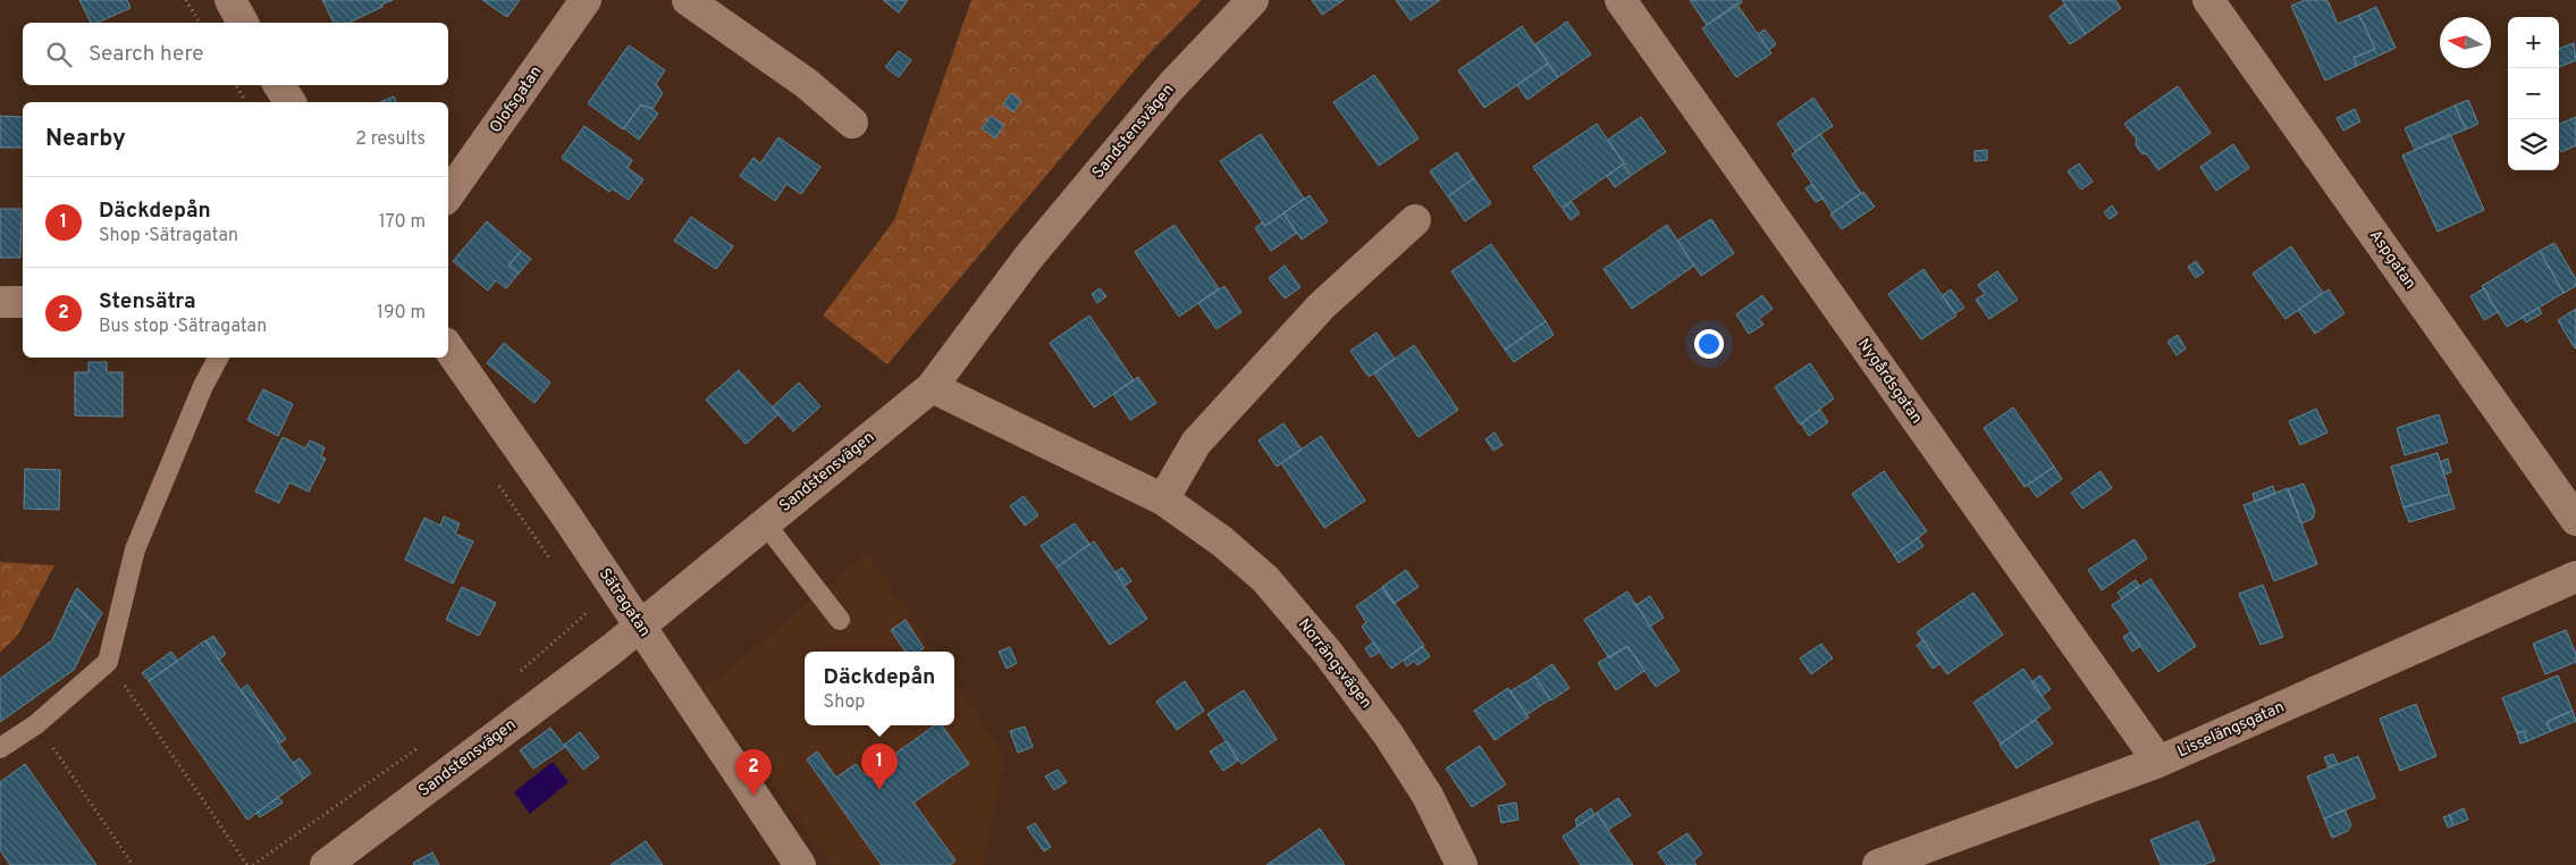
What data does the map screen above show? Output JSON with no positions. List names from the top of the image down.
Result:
{
  "streets": {
    "street": [
      "Olofsgatan",
      "Sandstensvägen",
      "Aspgatan",
      "Nygårdsgatan",
      "Sätragatan",
      "Norrängsvägen",
      "Lisselängsgatan"
    ]
  },
  "crossings": [
    ["Sandstensvägen", "Sätragatan"],
    ["Sandstensvägen", "Norrängsvägen"],
    ["Nygårdsgatan", "Lisselängsgatan"]
  ],
  "north": "left",
  "page": {
    "map_buttons": ["+", "−"],
    "search": "Search here",
    "heading": ["Nearby", "2 results"],
    "list": [
      {
        "mark": "1",
        "name": "Däckdepån",
        "note": "Shop · Sätragatan",
        "value": "170 m"
      },
      {
        "mark": "2",
        "name": "Stensätra",
        "note": "Bus stop · Sätragatan",
        "value": "190 m"
      }
    ],
    "popup": ["Däckdepån", "Shop"],
    "pins": ["1", "2"]
  }
}
